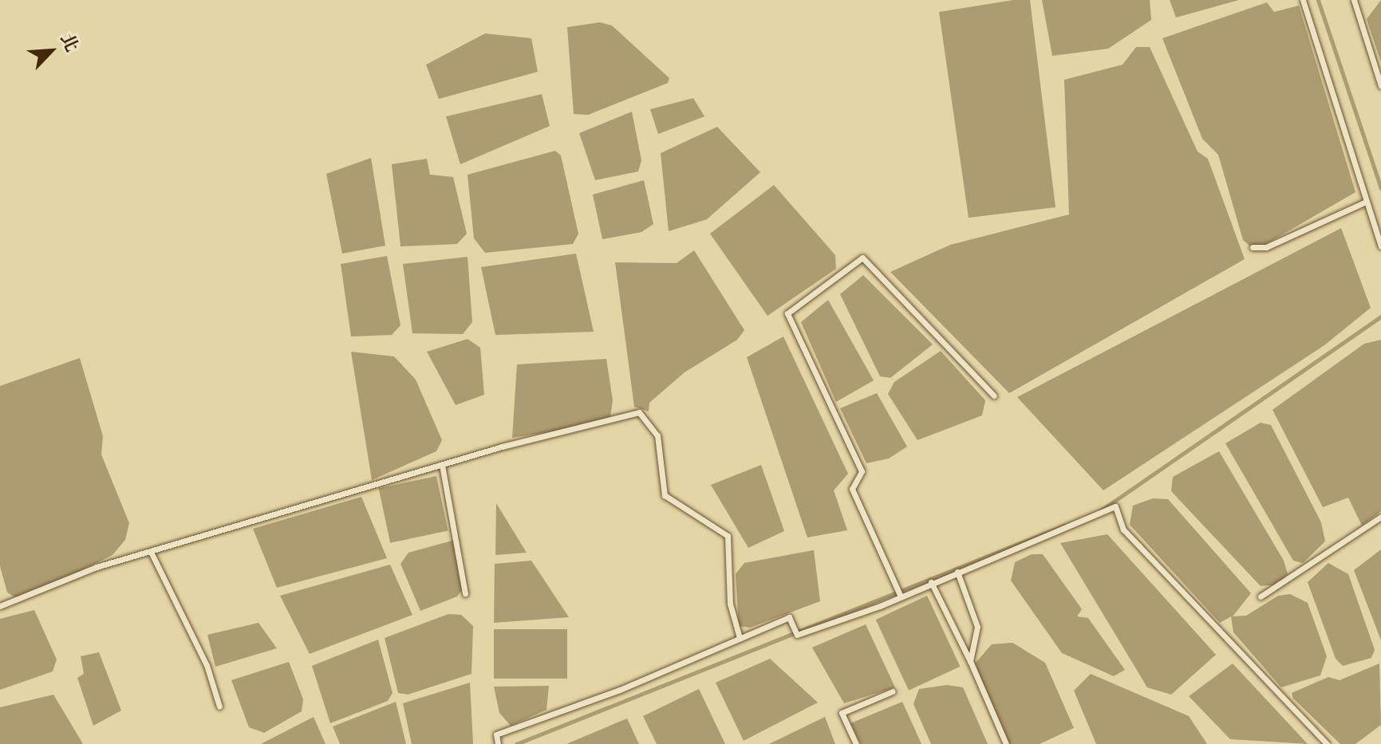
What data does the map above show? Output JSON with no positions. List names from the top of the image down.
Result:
{
  "north": "top right"
}
